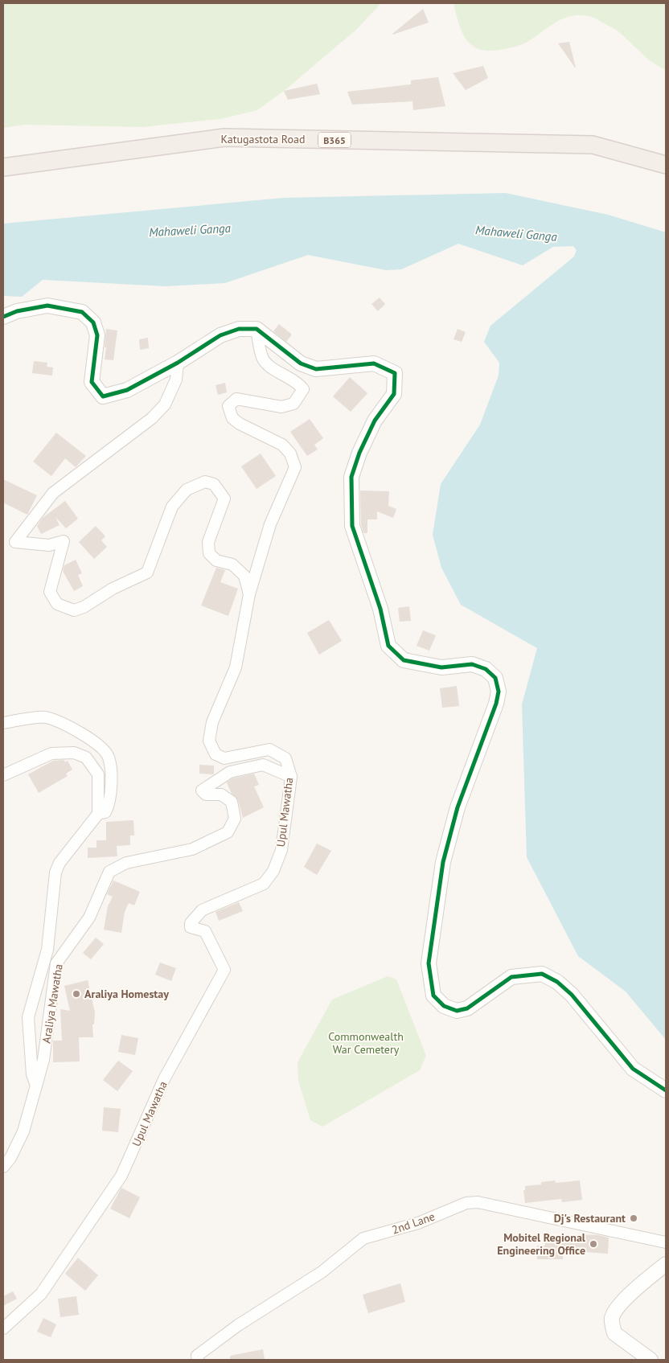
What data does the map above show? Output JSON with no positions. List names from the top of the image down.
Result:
{
  "streets": {
    "main road": ["Katugastota Road", "B365"],
    "street": ["Upul Mawatha", "Araliya Mawatha", "2nd Lane"]
  },
  "crossings": [
    ["Upul Mawatha", "Araliya Mawatha"]
  ],
  "water": ["Mahaweli Ganga"],
  "parks": ["Commonwealth War Cemetery"],
  "places": ["Araliya Homestay", "Dj's Restaurant", "Mobitel Regional Engineering Office"]
}
